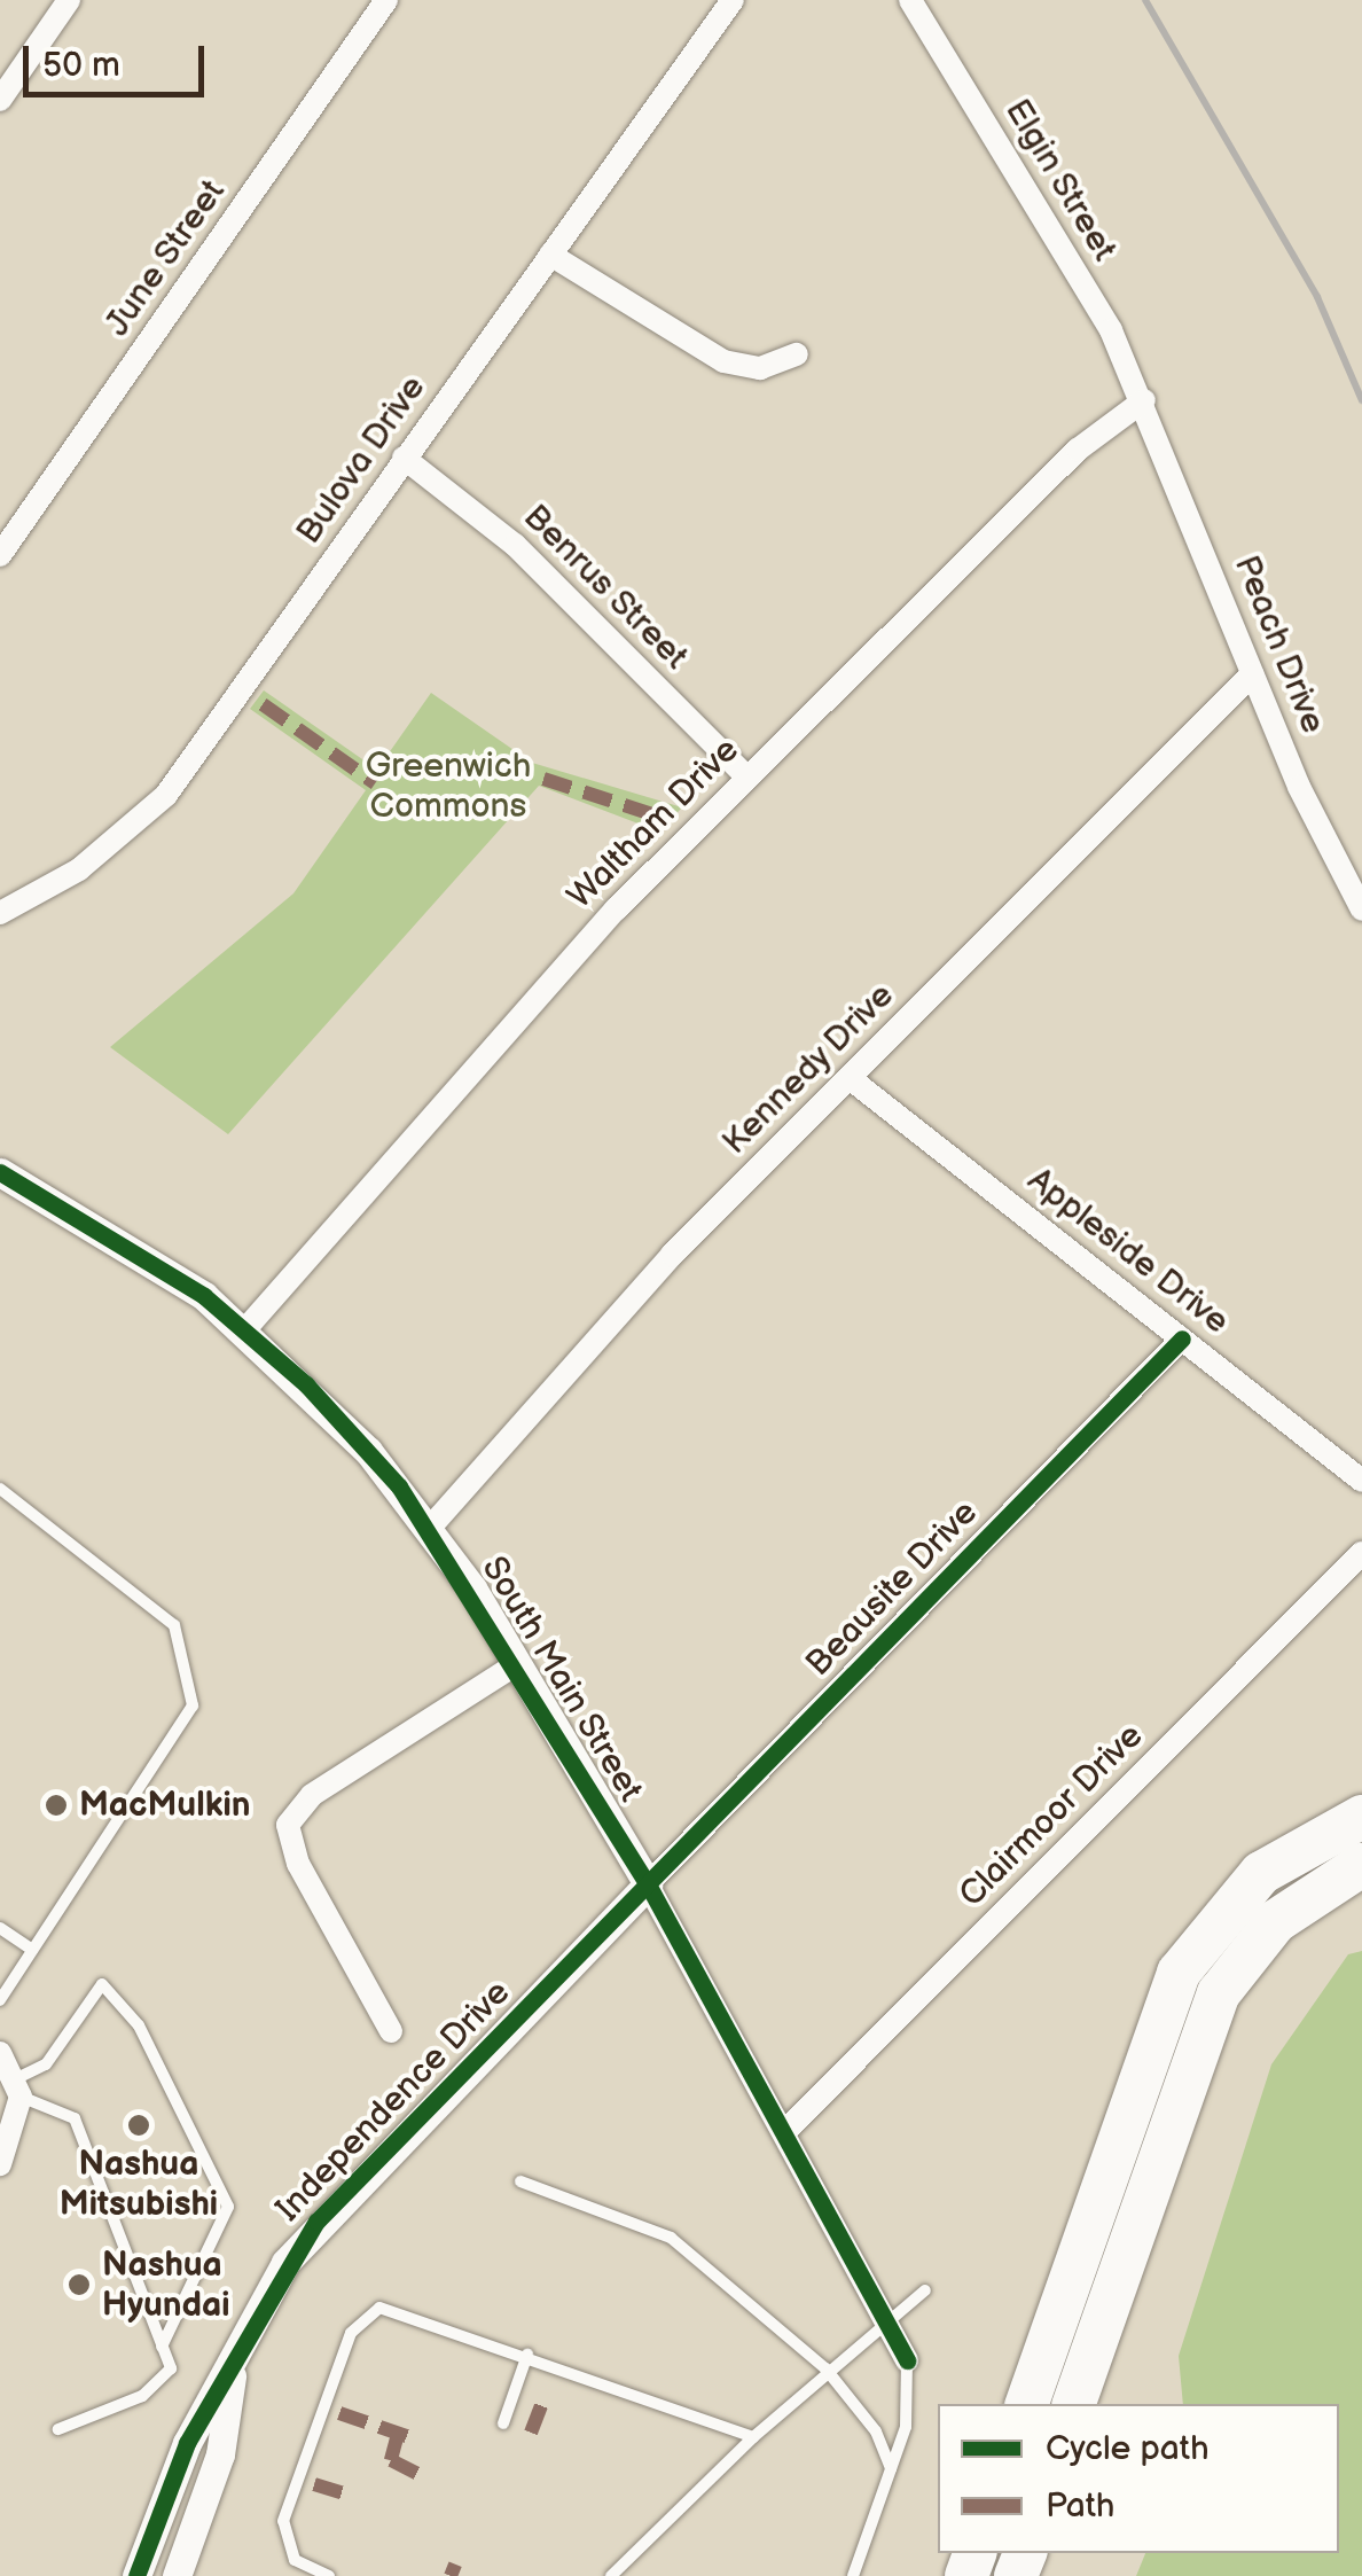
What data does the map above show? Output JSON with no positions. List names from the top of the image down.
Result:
{
  "streets": {
    "street": [
      "Elgin Street",
      "June Street",
      "Bulova Drive",
      "Benrus Street",
      "Peach Drive",
      "Waltham Drive",
      "Kennedy Drive",
      "Appleside Drive",
      "Beausite Drive",
      "South Main Street",
      "Clairmoor Drive",
      "Independence Drive"
    ]
  },
  "crossings": [
    ["Elgin Street", "Peach Drive"],
    ["Elgin Street", "Waltham Drive"],
    ["Bulova Drive", "Benrus Street"],
    ["Benrus Street", "Waltham Drive"],
    ["Peach Drive", "Waltham Drive"],
    ["Peach Drive", "Kennedy Drive"],
    ["Waltham Drive", "South Main Street"],
    ["Kennedy Drive", "Appleside Drive"],
    ["Kennedy Drive", "South Main Street"],
    ["Appleside Drive", "Beausite Drive"],
    ["Beausite Drive", "South Main Street"],
    ["Beausite Drive", "Independence Drive"],
    ["South Main Street", "Clairmoor Drive"],
    ["South Main Street", "Independence Drive"]
  ],
  "parks": ["Greenwich Commons"],
  "places": ["MacMulkin", "Nashua Mitsubishi", "Nashua Hyundai"],
  "legend": ["Cycle path", "Path"],
  "scale_bar": "50 m"
}
